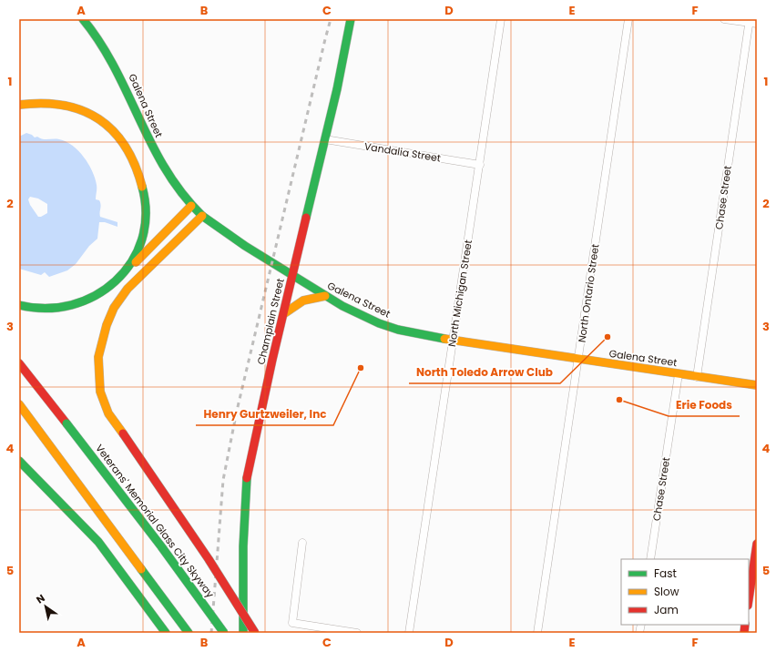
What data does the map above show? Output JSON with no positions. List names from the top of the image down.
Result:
{
  "streets": {
    "main road": ["Galena Street", "Champlain Street", "Veterans' Memorial Glass City Skyway"],
    "street": [
      "Vandalia Street",
      "Chase Street",
      "North Michigan Street",
      "North Ontario Street"
    ]
  },
  "crossings": [
    ["Galena Street", "Chase Street"],
    ["Galena Street", "North Michigan Street"],
    ["Galena Street", "North Ontario Street"],
    ["Galena Street", "Champlain Street"],
    ["Vandalia Street", "North Michigan Street"],
    ["Vandalia Street", "Champlain Street"]
  ],
  "places": ["North Toledo Arrow Club", "Henry Gurtzweiler, Inc", "Erie Foods"],
  "legend": ["Fast", "Slow", "Jam"],
  "north": "top left",
  "grid": {
    "columns": [
      "A",
      "B",
      "C",
      "D",
      "E",
      "F"
    ],
    "rows": [
      "1",
      "2",
      "3",
      "4",
      "5"
    ]
  }
}
